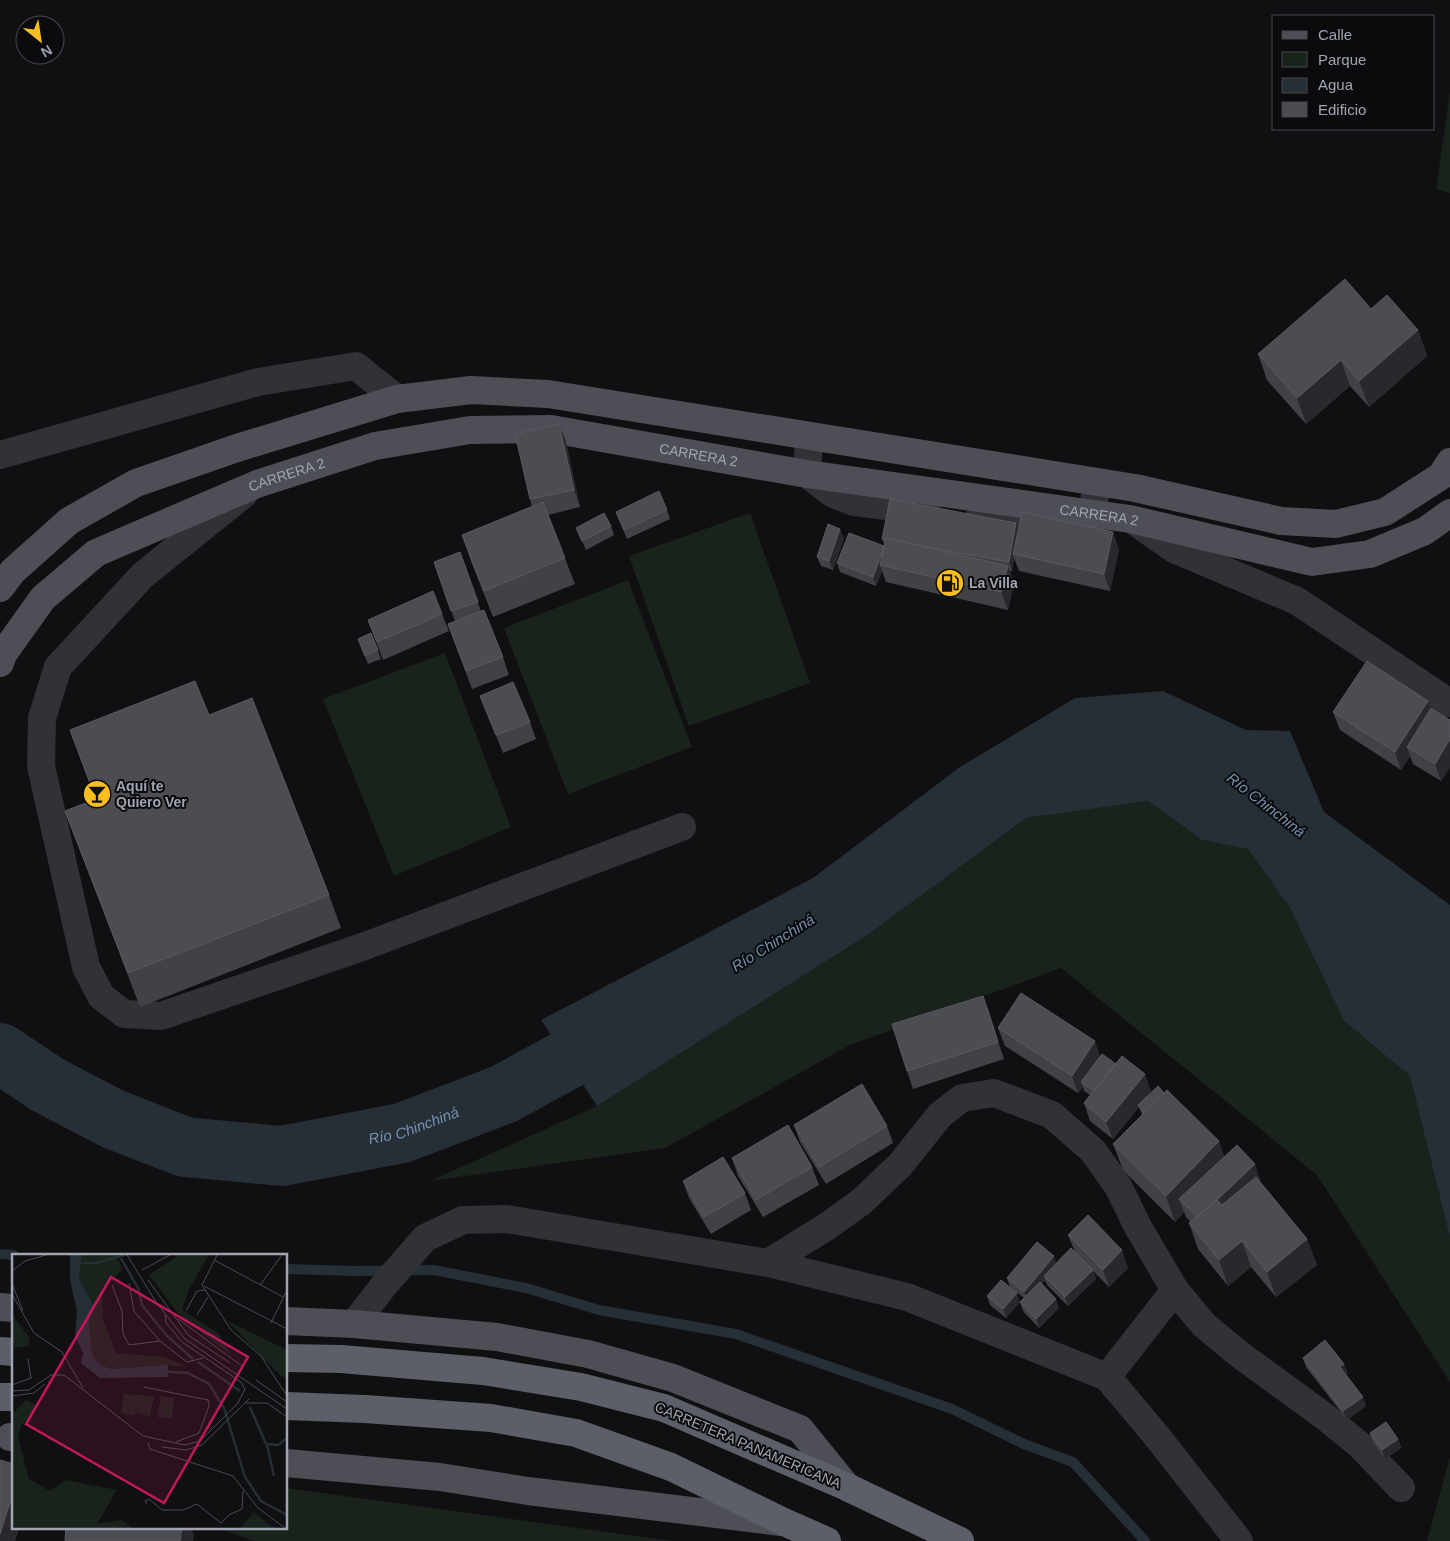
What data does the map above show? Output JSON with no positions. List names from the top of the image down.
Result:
{
  "streets": {
    "highway": ["CARRETERA PANAMERICANA"],
    "main road": ["CARRERA 2"]
  },
  "water": ["Río Chinchiná"],
  "places": {
    "fuel station": ["La Villa"],
    "bar": ["Aquí te Quiero Ver"]
  },
  "legend": [
    "Calle",
    "Parque",
    "Agua",
    "Edificio"
  ],
  "north": "bottom right"
}
